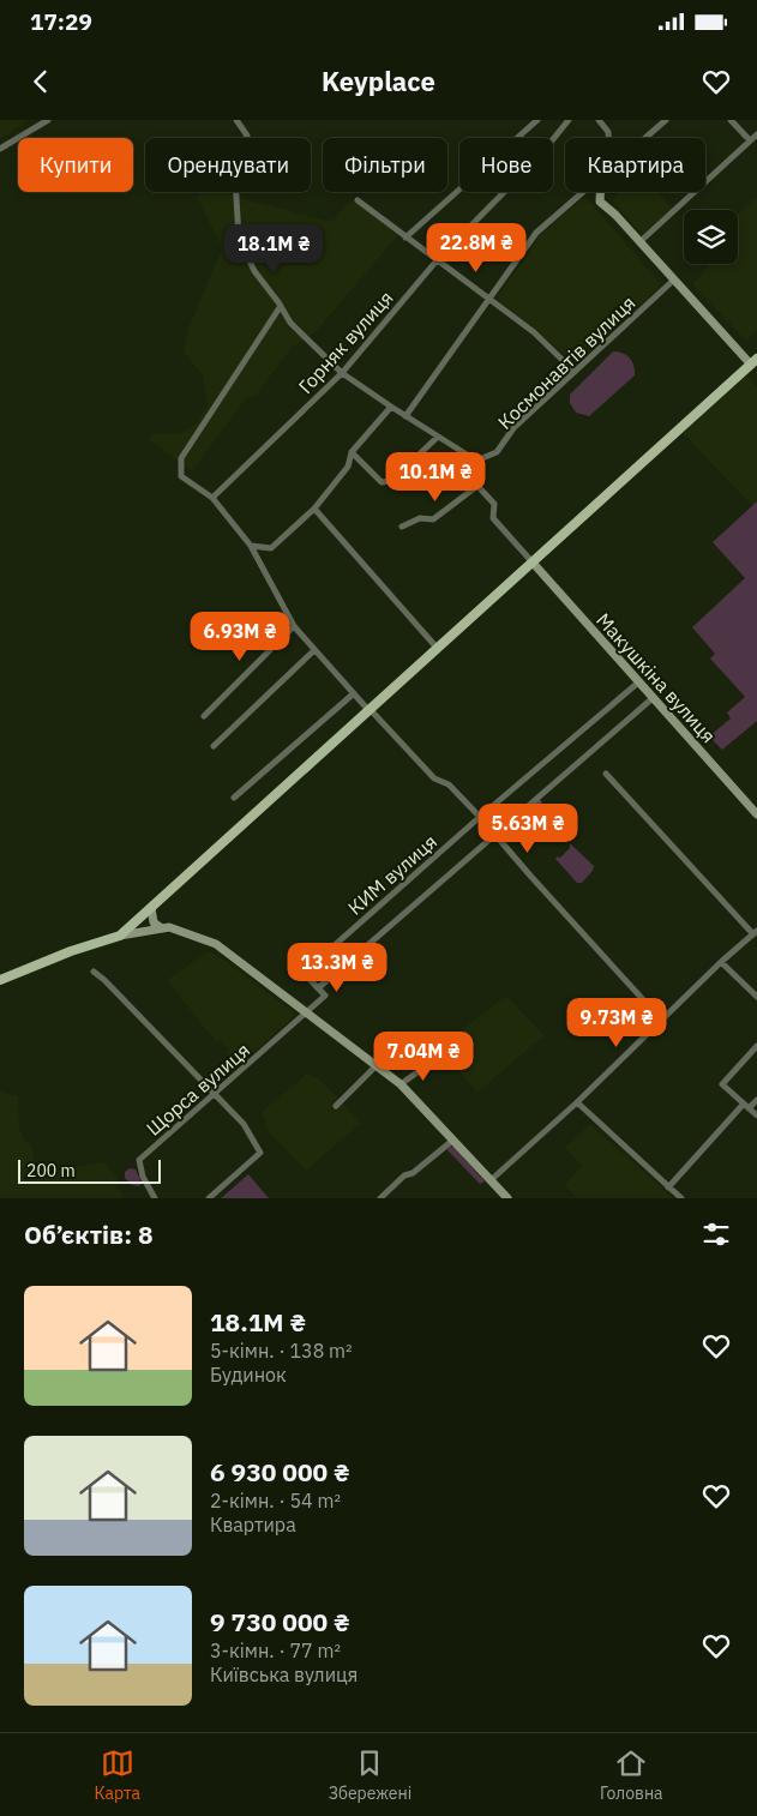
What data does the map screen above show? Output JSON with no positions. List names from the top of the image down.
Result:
{
  "streets": {
    "street": [
      "Горняк вулиця",
      "Космонавтів вулиця",
      "Макушкіна вулиця",
      "КИМ вулиця",
      "Щорса вулиця"
    ]
  },
  "crossings": [
    ["Макушкіна вулиця", "КИМ вулиця"],
    ["КИМ вулиця", "Щорса вулиця"]
  ],
  "scale_bar": "200 m",
  "page": {
    "status": "17:29",
    "header": "Keyplace",
    "chip": [
      "Купити",
      "Орендувати",
      "Фільтри",
      "Нове",
      "Квартира"
    ],
    "price": [
      "22.8M ₴",
      "18.1M ₴",
      "10.1M ₴",
      "6.93M ₴",
      "5.63M ₴",
      "13.3M ₴",
      "9.73M ₴",
      "7.04M ₴"
    ],
    "scale": "200 m",
    "heading": "Об’єктів: 8",
    "list": [
      {
        "name": "18.1M ₴",
        "note": "5-кімн. · 138 m² · Будинок"
      },
      {
        "name": "6 930 000 ₴",
        "note": "2-кімн. · 54 m² · Квартира"
      },
      {
        "name": "9 730 000 ₴",
        "note": "3-кімн. · 77 m² · Київська вулиця"
      }
    ],
    "tabs": ["Карта", "Збережені", "Головна"]
  }
}
